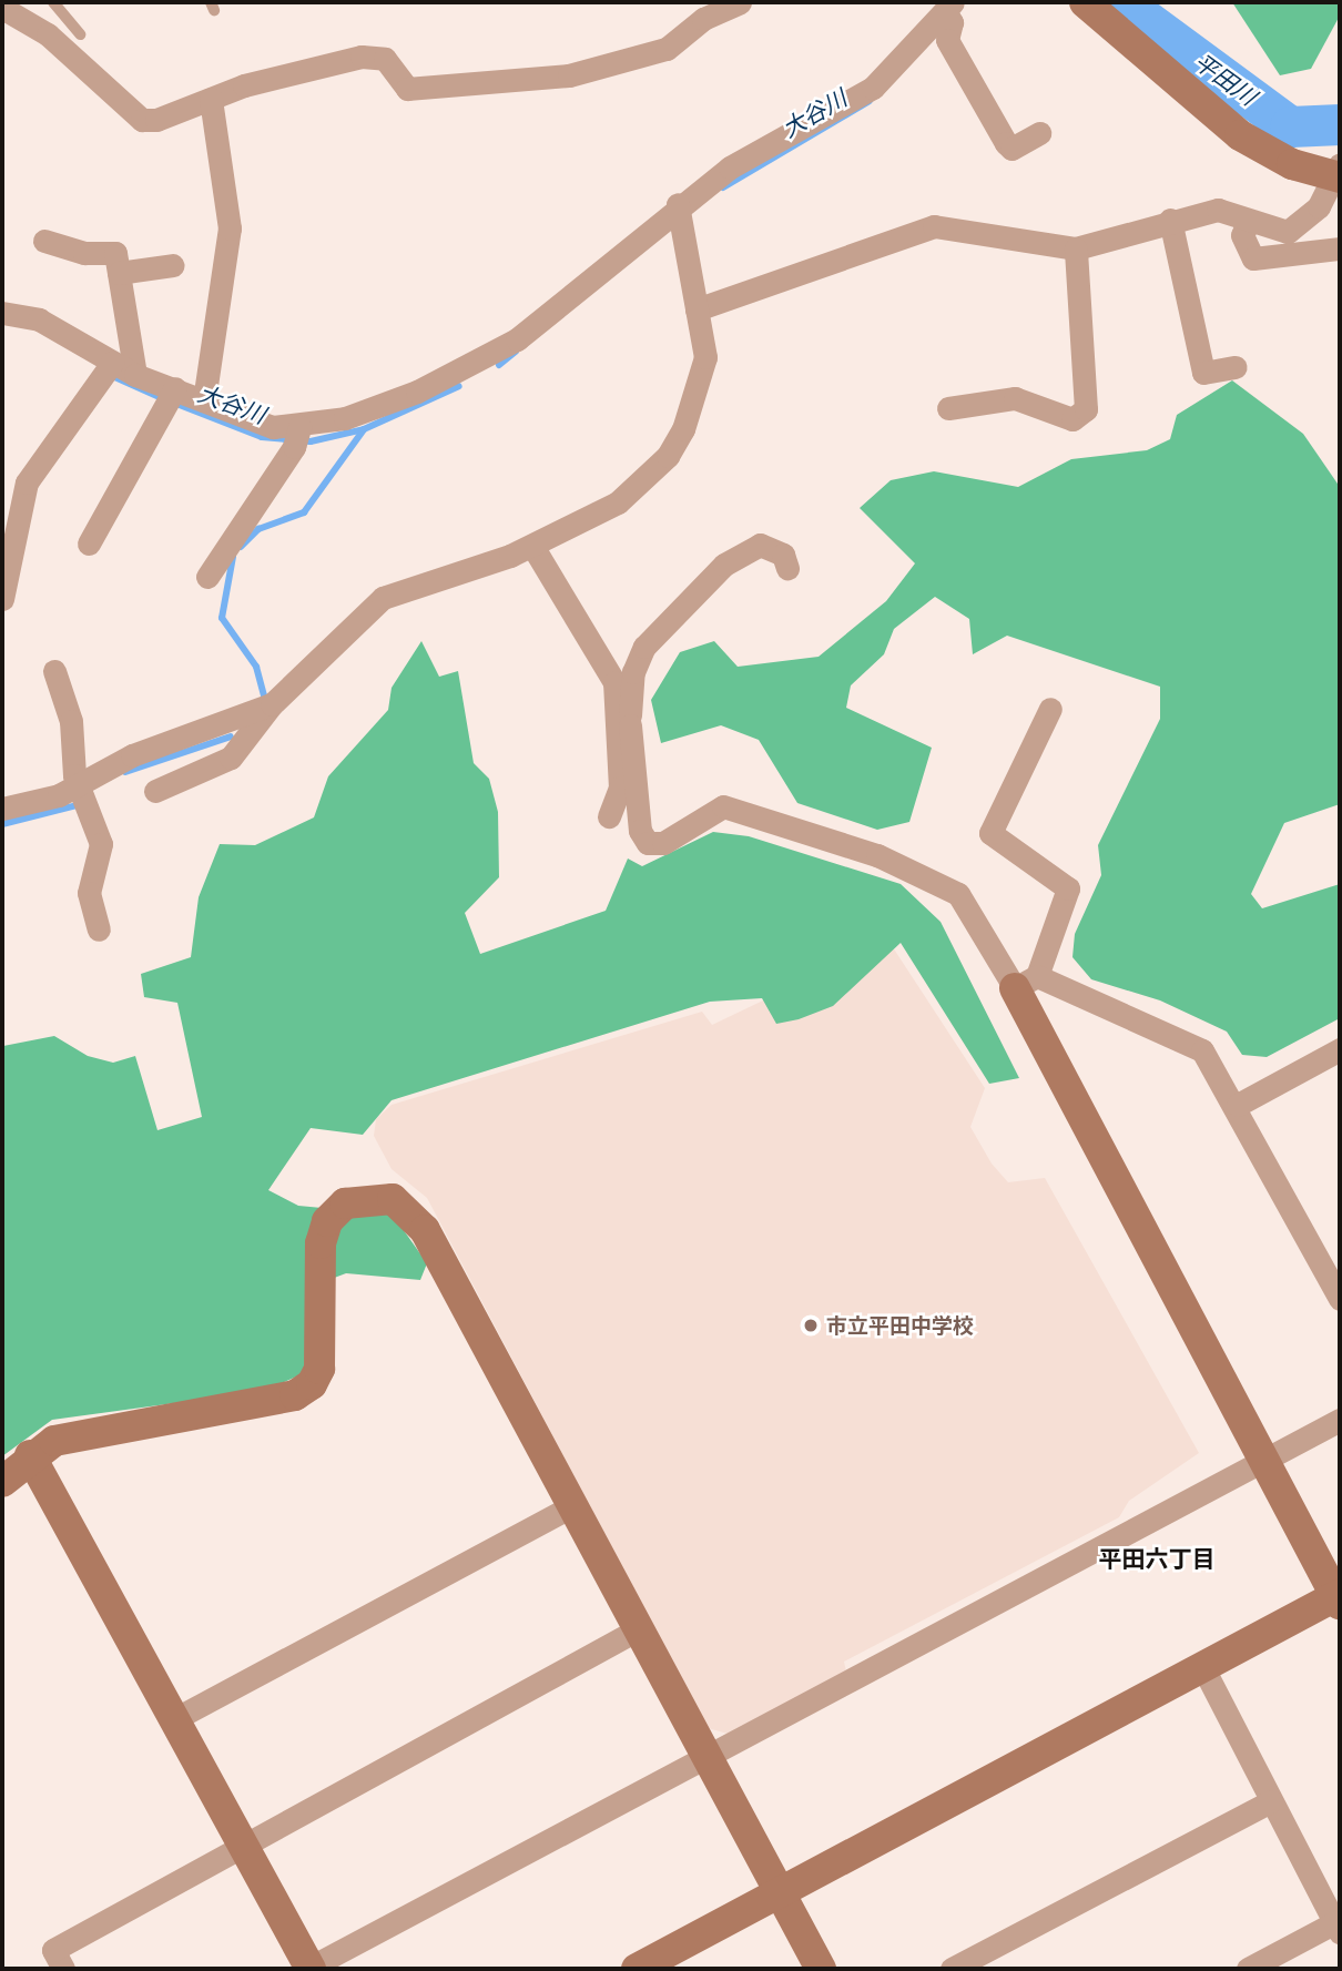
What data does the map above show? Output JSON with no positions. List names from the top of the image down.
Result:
{
  "districts": ["平田六丁目"],
  "water": ["平田川", "大谷川"],
  "places": ["市立平田中学校"]
}
